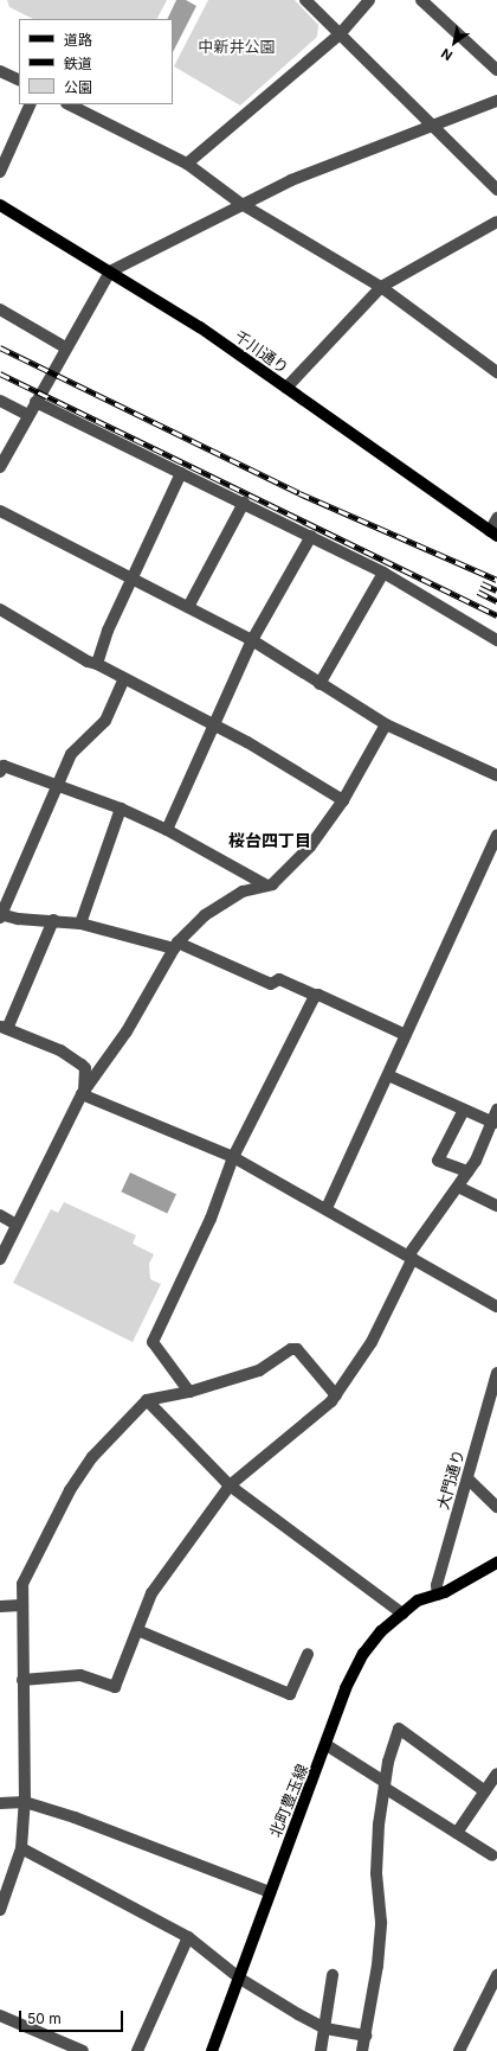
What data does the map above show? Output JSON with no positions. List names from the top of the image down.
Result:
{
  "streets": {
    "main road": ["千川通り", "北町豊玉線"],
    "street": ["大門通り"]
  },
  "crossings": [
    ["大門通り", "北町豊玉線"]
  ],
  "districts": ["桜台四丁目"],
  "parks": ["中新井公園"],
  "legend": ["道路", "鉄道", "公園"],
  "scale_bar": "50 m",
  "north": "bottom left"
}
